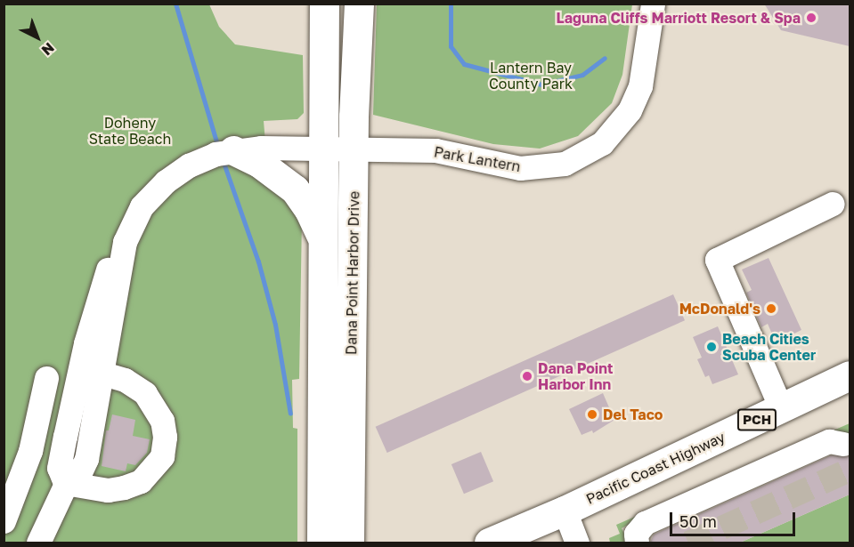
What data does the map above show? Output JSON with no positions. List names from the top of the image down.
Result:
{
  "streets": {
    "main road": ["Dana Point Harbor Drive", "PCH", "Pacific Coast Highway"],
    "street": ["Park Lantern"]
  },
  "crossings": [
    ["Park Lantern", "Dana Point Harbor Drive"]
  ],
  "parks": ["Lantern Bay County Park", "Doheny State Beach"],
  "places": [
    "Laguna Cliffs Marriott Resort & Spa",
    "McDonald's",
    "Beach Cities Scuba Center",
    "Dana Point Harbor Inn",
    "Del Taco"
  ],
  "scale_bar": "50 m",
  "north": "bottom right"
}
